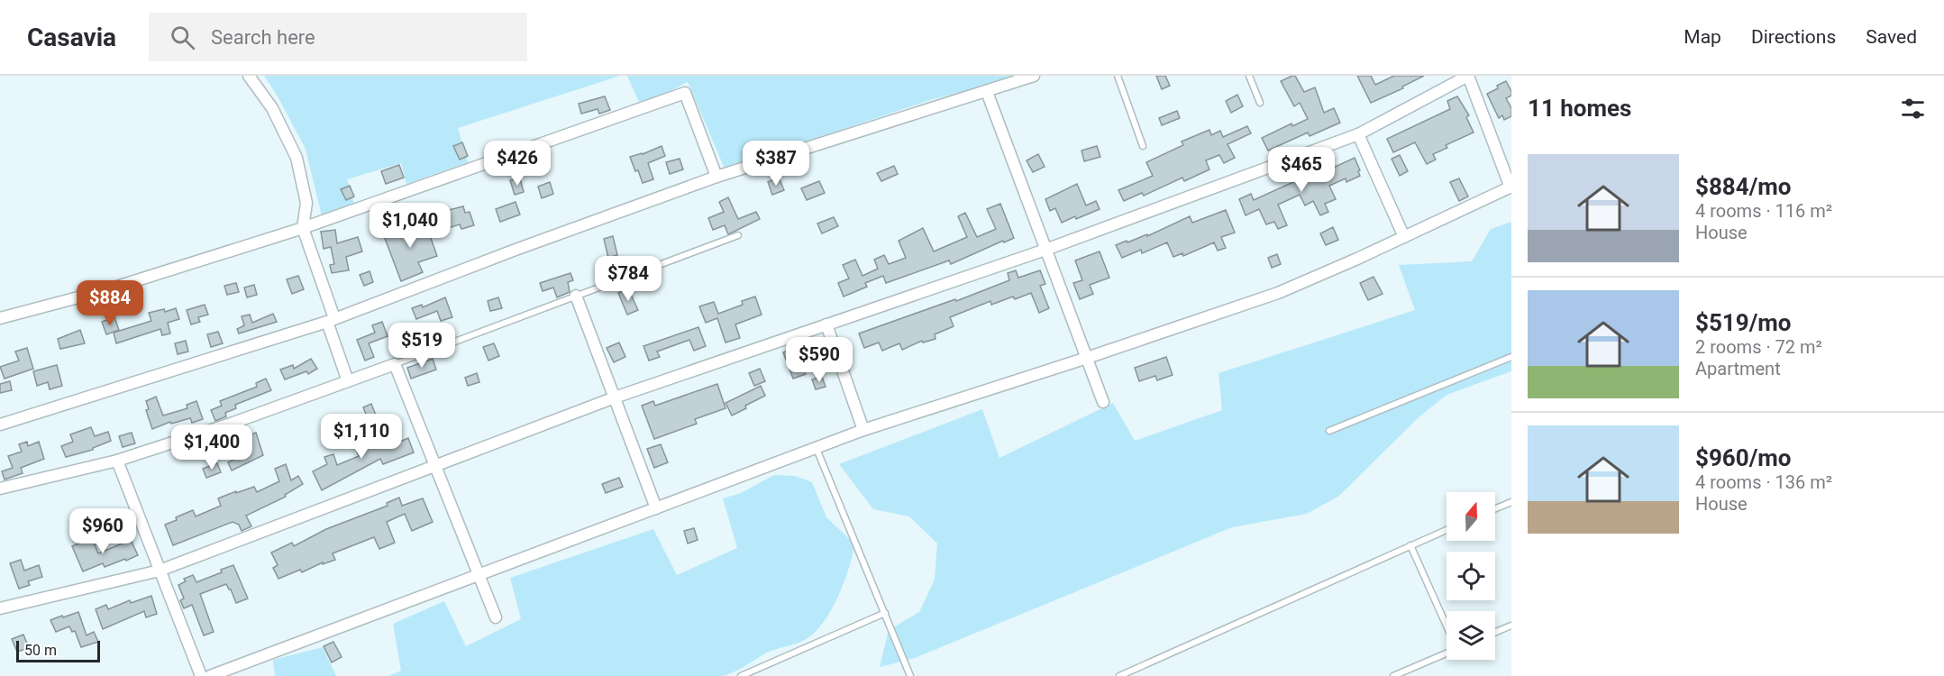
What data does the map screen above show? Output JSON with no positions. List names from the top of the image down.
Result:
{
  "scale_bar": "50 m",
  "north": "top",
  "page": {
    "header": "Casavia",
    "search": "Search here",
    "nav": ["Map", "Directions", "Saved"],
    "heading": "11 homes",
    "price": [
      "$426",
      "$387",
      "$465",
      "$1,040",
      "$784",
      "$884",
      "$519",
      "$590",
      "$1,110",
      "$1,400",
      "$960"
    ],
    "list": [
      {
        "name": "$884/mo",
        "note": "4 rooms · 116 m² · House"
      },
      {
        "name": "$519/mo",
        "note": "2 rooms · 72 m² · Apartment"
      },
      {
        "name": "$960/mo",
        "note": "4 rooms · 136 m² · House"
      }
    ],
    "scale": "50 m"
  }
}
